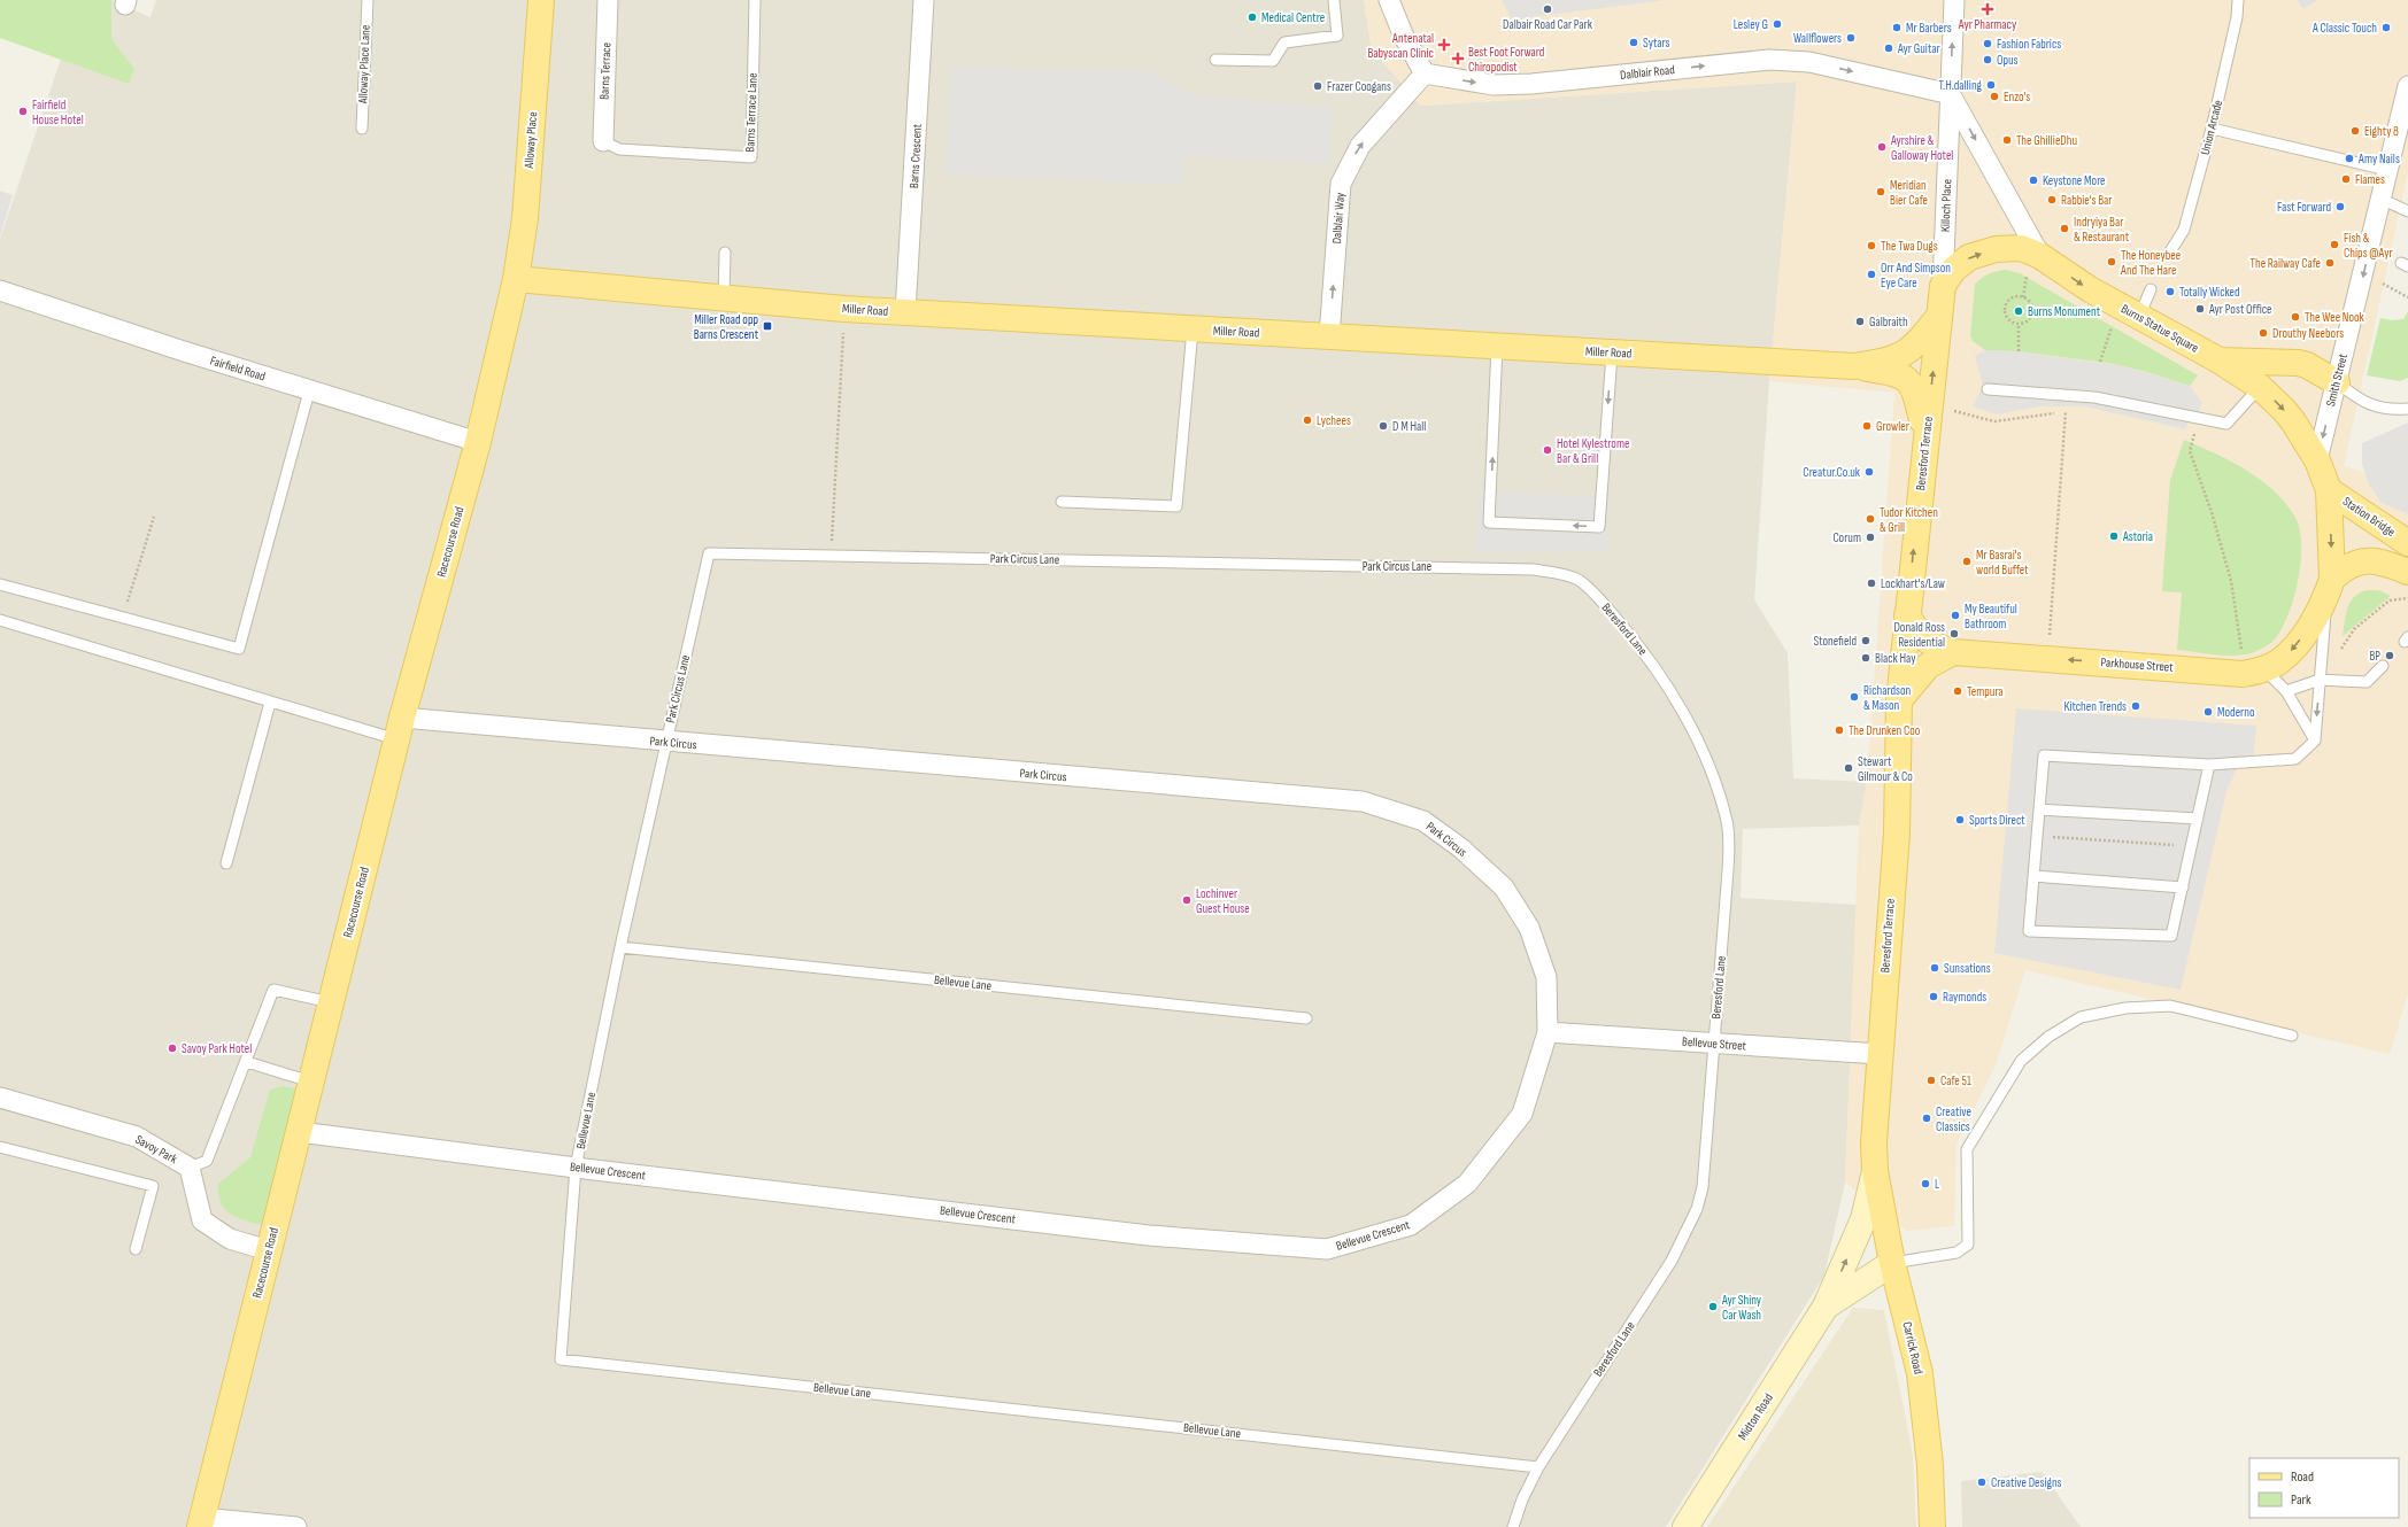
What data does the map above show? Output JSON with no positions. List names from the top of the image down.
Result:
{
  "streets": {
    "main road": [
      "Alloway Place",
      "Killoch Place",
      "Miller Road",
      "Burns Statue Square",
      "Beresford Terrace",
      "Station Bridge",
      "Racecourse Road",
      "Parkhouse Street",
      "Carrick Road"
    ],
    "street": [
      "Barns Terrace",
      "Dalblair Road",
      "Barns Crescent",
      "Dalblair Way",
      "Fairfield Road",
      "Smith Street",
      "Park Circus",
      "Bellevue Street",
      "Savoy Park",
      "Bellevue Crescent",
      "Midton Road"
    ],
    "lane": [
      "Alloway Place Lane",
      "Barns Terrace Lane",
      "Union Arcade",
      "Park Circus Lane",
      "Beresford Lane",
      "Bellevue Lane"
    ]
  },
  "crossings": [
    ["Barns Terrace", "Barns Terrace Lane"],
    ["Dalblair Road", "Killoch Place"],
    ["Dalblair Road", "Dalblair Way"],
    ["Alloway Place", "Miller Road"],
    ["Alloway Place", "Racecourse Road"],
    ["Barns Crescent", "Miller Road"],
    ["Killoch Place", "Miller Road"],
    ["Killoch Place", "Burns Statue Square"],
    ["Killoch Place", "Beresford Terrace"],
    ["Dalblair Way", "Miller Road"],
    ["Miller Road", "Beresford Terrace"],
    ["Miller Road", "Racecourse Road"],
    ["Burns Statue Square", "Smith Street"],
    ["Burns Statue Square", "Station Bridge"],
    ["Fairfield Road", "Racecourse Road"],
    ["Beresford Terrace", "Parkhouse Street"],
    ["Beresford Terrace", "Bellevue Street"],
    ["Beresford Terrace", "Carrick Road"],
    ["Beresford Terrace", "Midton Road"],
    ["Racecourse Road", "Park Circus"],
    ["Racecourse Road", "Savoy Park"],
    ["Racecourse Road", "Bellevue Crescent"],
    ["Park Circus Lane", "Beresford Lane"],
    ["Park Circus Lane", "Park Circus"],
    ["Park Circus Lane", "Bellevue Lane"],
    ["Beresford Lane", "Bellevue Lane"],
    ["Beresford Lane", "Bellevue Street"],
    ["Park Circus", "Bellevue Lane"],
    ["Park Circus", "Bellevue Street"],
    ["Park Circus", "Bellevue Crescent"],
    ["Bellevue Lane", "Bellevue Crescent"],
    ["Bellevue Street", "Bellevue Crescent"],
    ["Carrick Road", "Midton Road"]
  ],
  "one_way": [
    "Dalblair Road",
    "Dalblair Way",
    "Smith Street",
    "Parkhouse Street"
  ],
  "places": {
    "other": [
      "Dalbair Road Car Park",
      "Medical Centre",
      "Lesley G",
      "Mr Barbers",
      "A Classic Touch",
      "Wallflowers",
      "Sytars",
      "Fashion Fabrics",
      "Ayr Guitar",
      "Opus",
      "T.H.dalling",
      "Frazer Coogans",
      "Enzo's",
      "Fairfield House Hotel",
      "Eighty 8",
      "The GhillieDhu",
      "Ayrshire & Galloway Hotel",
      "Amy Nails",
      "Flames",
      "Keystone More",
      "Meridian Bier Cafe",
      "Rabbie's Bar",
      "Fast Forward",
      "Indryiya Bar & Restaurant",
      "Fish & Chips @Ayr",
      "The Twa Dugs",
      "The Honeybee And The Hare",
      "The Railway Cafe",
      "Orr And Simpson Eye Care",
      "Totally Wicked",
      "Ayr Post Office",
      "Burns Monument",
      "The Wee Nook",
      "Galbraith",
      "Drouthy Neebors",
      "Lychees",
      "D M Hall",
      "Growler",
      "Hotel Kylestrome Bar & Grill",
      "Creatur.Co.uk",
      "Tudor Kitchen & Grill",
      "Astoria",
      "Corum",
      "Mr Basrai's world Buffet",
      "Lockhart's/Law",
      "My Beautiful Bathroom",
      "Donald Ross Residential",
      "Stonefield",
      "BP",
      "Black Hay",
      "Tempura",
      "Richardson & Mason",
      "Kitchen Trends",
      "Moderno",
      "The Drunken Coo",
      "Stewart Gilmour & Co",
      "Sports Direct",
      "Lochinver Guest House",
      "Sunsations",
      "Raymonds",
      "Savoy Park Hotel",
      "Cafe 51",
      "Creative Classics",
      "L",
      "Ayr Shiny Car Wash",
      "Creative Designs"
    ],
    "health": ["Ayr Pharmacy", "Antenatal Babyscan Clinic", "Best Foot Forward Chiropodist"],
    "transit": ["Miller Road opp Barns Crescent"]
  },
  "legend": ["Road", "Park"]
}
